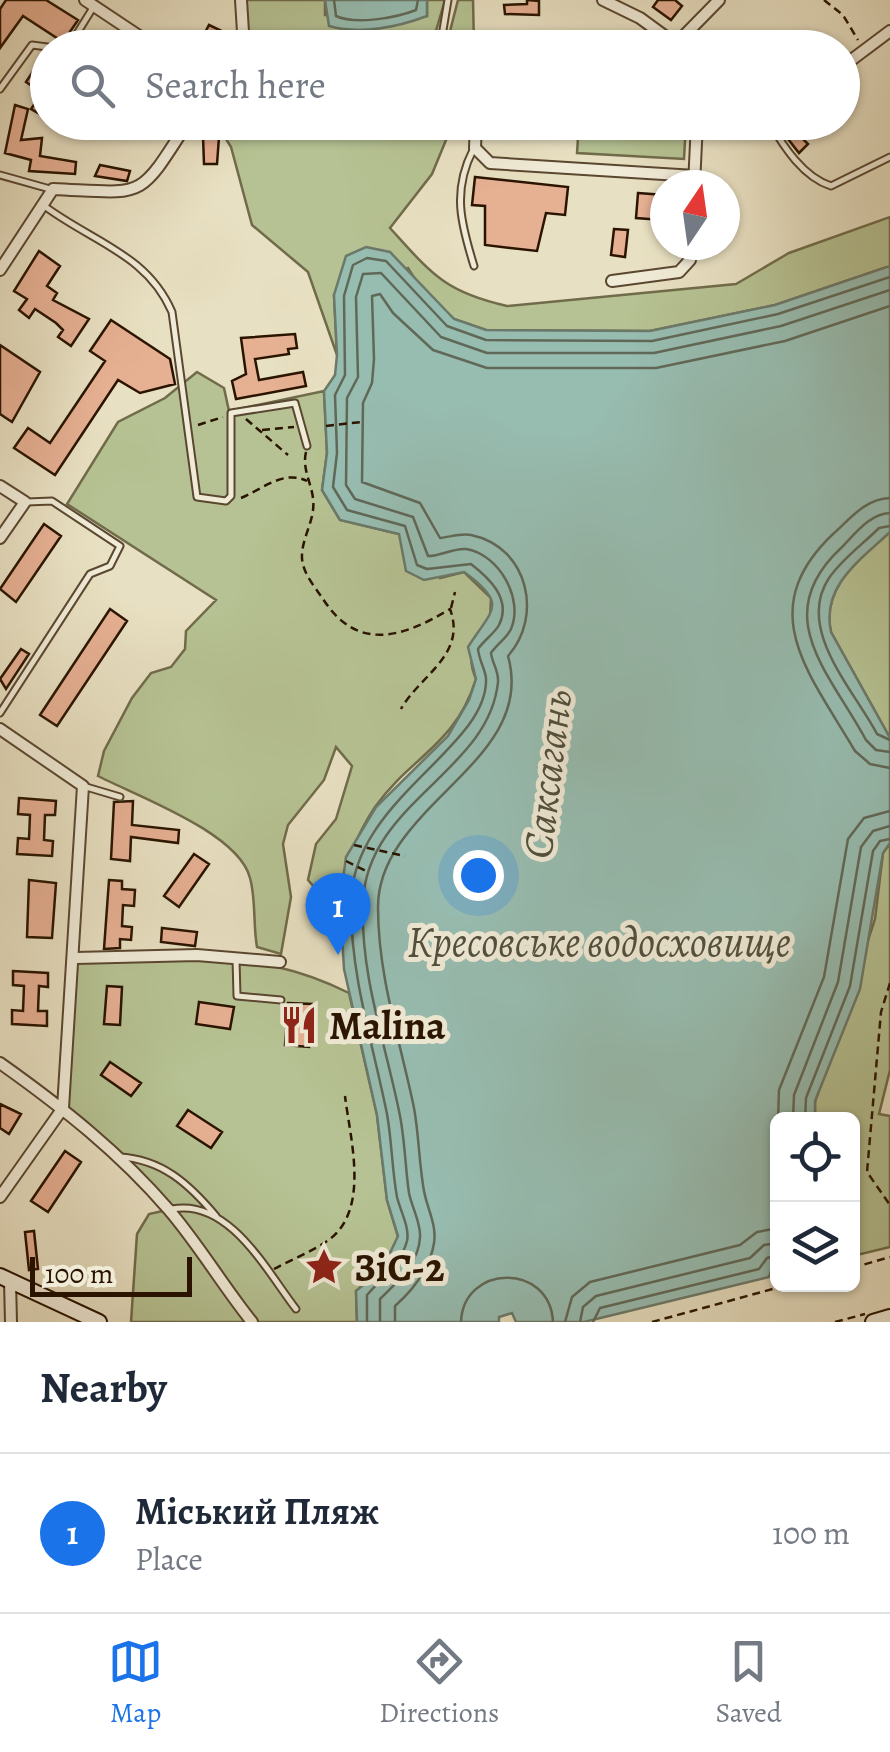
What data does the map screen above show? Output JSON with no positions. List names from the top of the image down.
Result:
{
  "water": ["Саксагань", "Кресовське водосховище"],
  "places": {
    "restaurant": ["Malina"],
    "place": ["ЗіС-2"]
  },
  "scale_bar": "100 m",
  "north": "top",
  "page": {
    "search": "Search here",
    "pins": "1",
    "scale": "100 m",
    "heading": "Nearby",
    "list": [
      {
        "mark": "1",
        "name": "Міський Пляж",
        "note": "Place",
        "value": "100 m"
      }
    ],
    "nav": ["Map", "Directions", "Saved"]
  }
}
